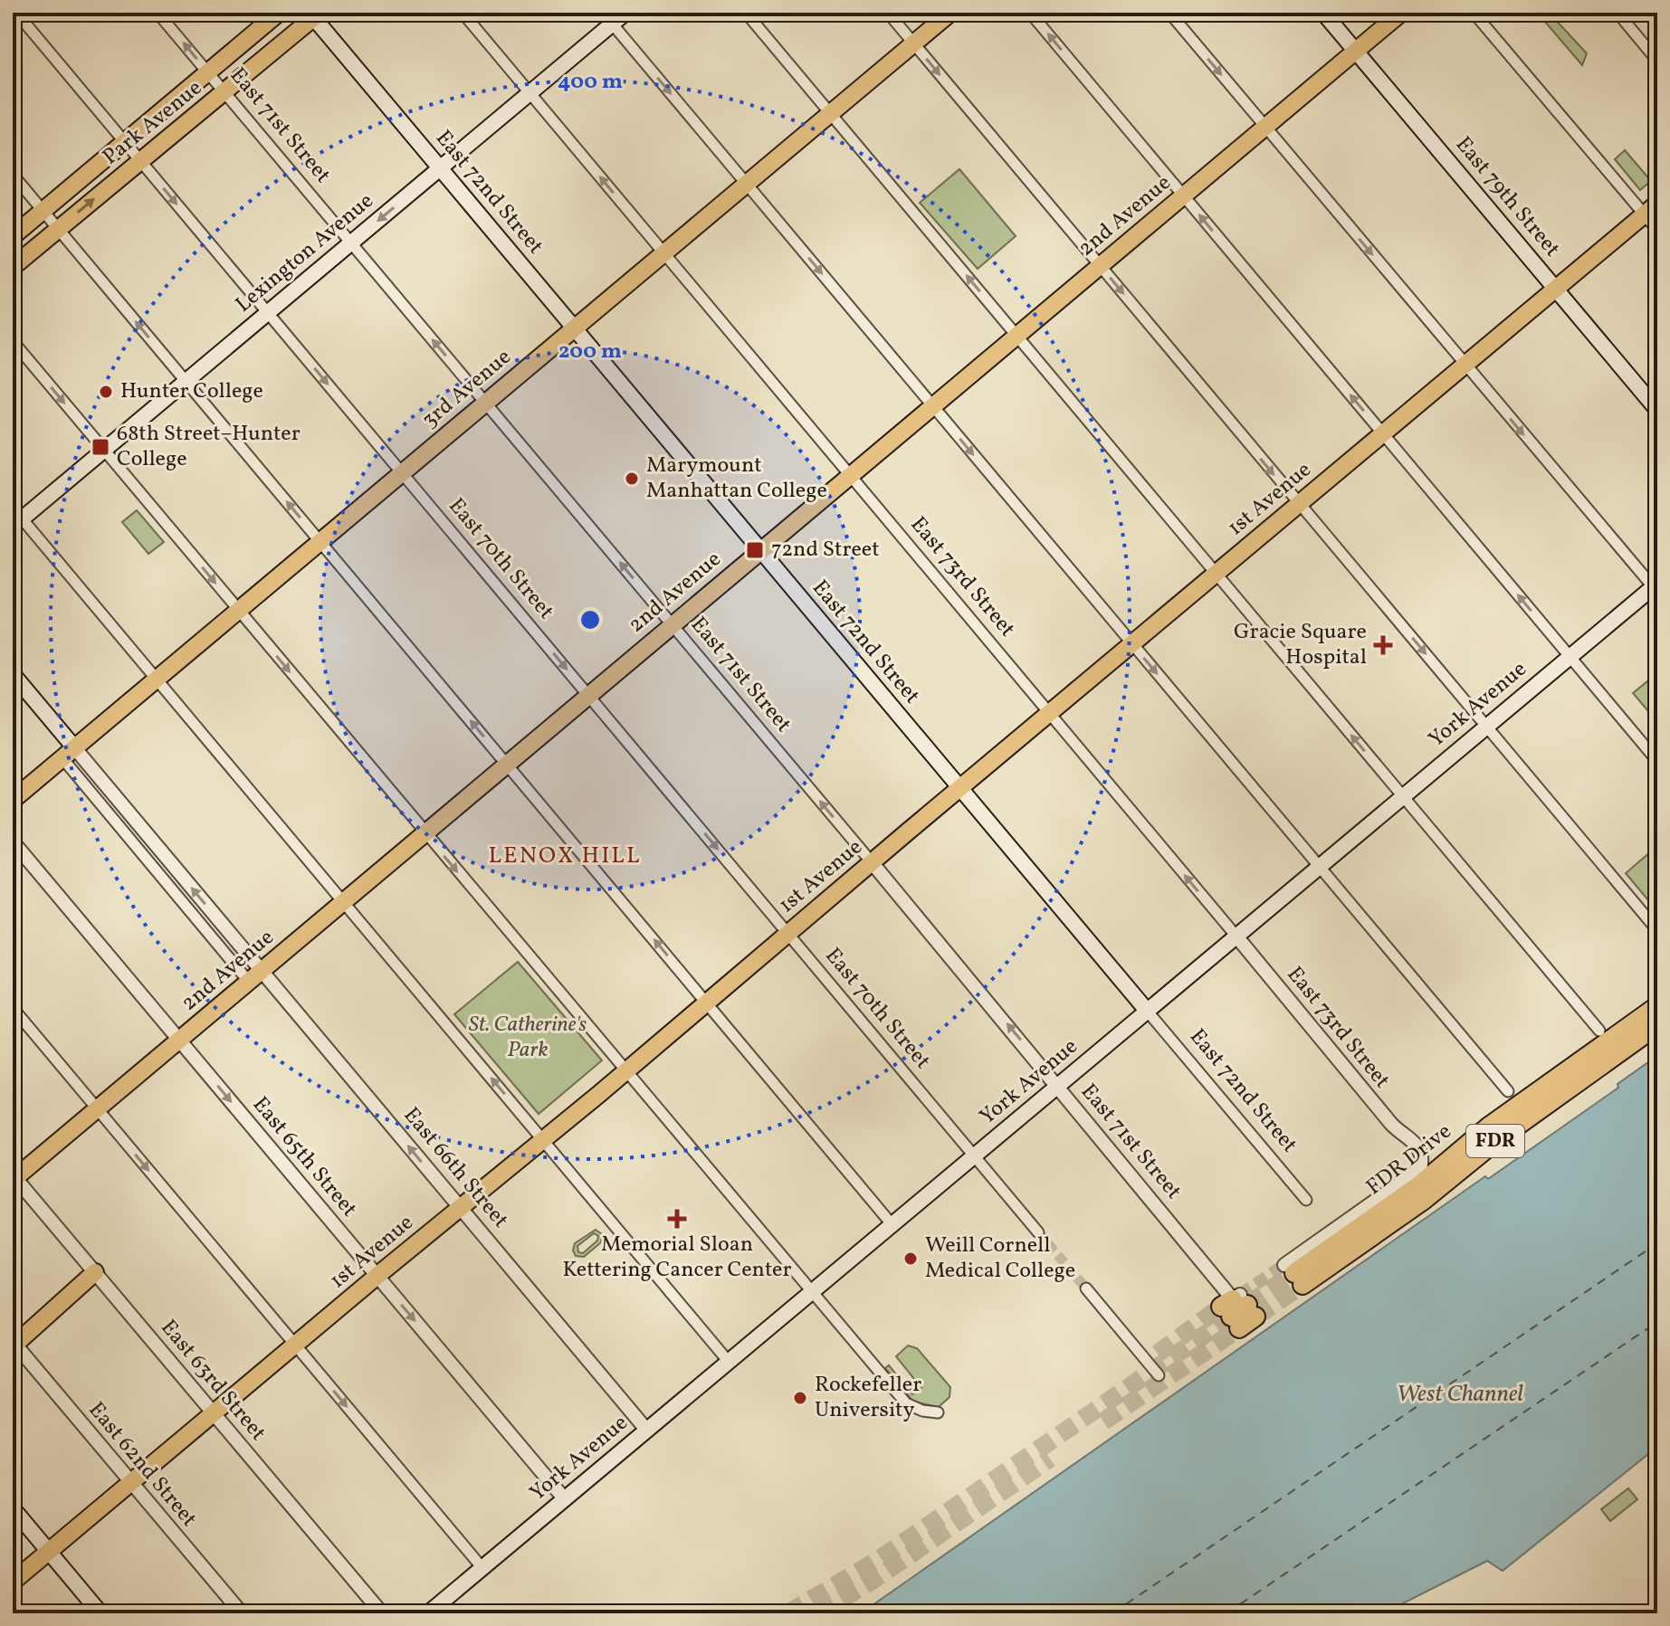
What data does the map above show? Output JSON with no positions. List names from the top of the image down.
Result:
{
  "streets": {
    "highway": ["FDR", "FDR Drive"],
    "main road": [
      "Park Avenue",
      "East 72nd Street",
      "East 79th Street",
      "2nd Avenue",
      "Lexington Avenue",
      "3rd Avenue",
      "1st Avenue",
      "York Avenue",
      "East 66th Street"
    ],
    "street": [
      "East 71st Street",
      "East 70th Street",
      "East 73rd Street",
      "East 65th Street",
      "East 63rd Street",
      "East 62nd Street"
    ]
  },
  "crossings": [
    ["Park Avenue", "East 71st Street"],
    ["Park Avenue", "East 72nd Street"],
    ["Park Avenue", "East 70th Street"],
    ["East 71st Street", "2nd Avenue"],
    ["East 71st Street", "Lexington Avenue"],
    ["East 71st Street", "3rd Avenue"],
    ["East 71st Street", "1st Avenue"],
    ["East 71st Street", "York Avenue"],
    ["East 72nd Street", "2nd Avenue"],
    ["East 72nd Street", "Lexington Avenue"],
    ["East 72nd Street", "3rd Avenue"],
    ["East 72nd Street", "1st Avenue"],
    ["East 72nd Street", "York Avenue"],
    ["East 79th Street", "2nd Avenue"],
    ["East 79th Street", "1st Avenue"],
    ["2nd Avenue", "East 70th Street"],
    ["2nd Avenue", "East 73rd Street"],
    ["2nd Avenue", "East 65th Street"],
    ["2nd Avenue", "East 66th Street"],
    ["2nd Avenue", "East 63rd Street"],
    ["Lexington Avenue", "East 70th Street"],
    ["Lexington Avenue", "East 73rd Street"],
    ["3rd Avenue", "East 70th Street"],
    ["3rd Avenue", "East 73rd Street"],
    ["3rd Avenue", "East 66th Street"],
    ["1st Avenue", "East 70th Street"],
    ["1st Avenue", "East 73rd Street"],
    ["1st Avenue", "East 65th Street"],
    ["1st Avenue", "East 66th Street"],
    ["1st Avenue", "East 63rd Street"],
    ["1st Avenue", "East 62nd Street"],
    ["East 70th Street", "York Avenue"],
    ["East 73rd Street", "York Avenue"],
    ["East 73rd Street", "FDR Drive"],
    ["York Avenue", "East 65th Street"],
    ["York Avenue", "East 66th Street"]
  ],
  "one_way": ["East 71st Street", "East 70th Street", "East 66th Street"],
  "districts": ["LENOX HILL"],
  "water": ["West Channel"],
  "parks": ["St. Catherine's Park"],
  "places": {
    "other": [
      "Hunter College",
      "Marymount Manhattan College",
      "Weill Cornell Medical College",
      "Rockefeller University"
    ],
    "transit": ["68th Street–Hunter College", "72nd Street"],
    "health": ["Gracie Square Hospital", "Memorial Sloan Kettering Cancer Center"]
  },
  "rings": ["400 m", "200 m"]
}
